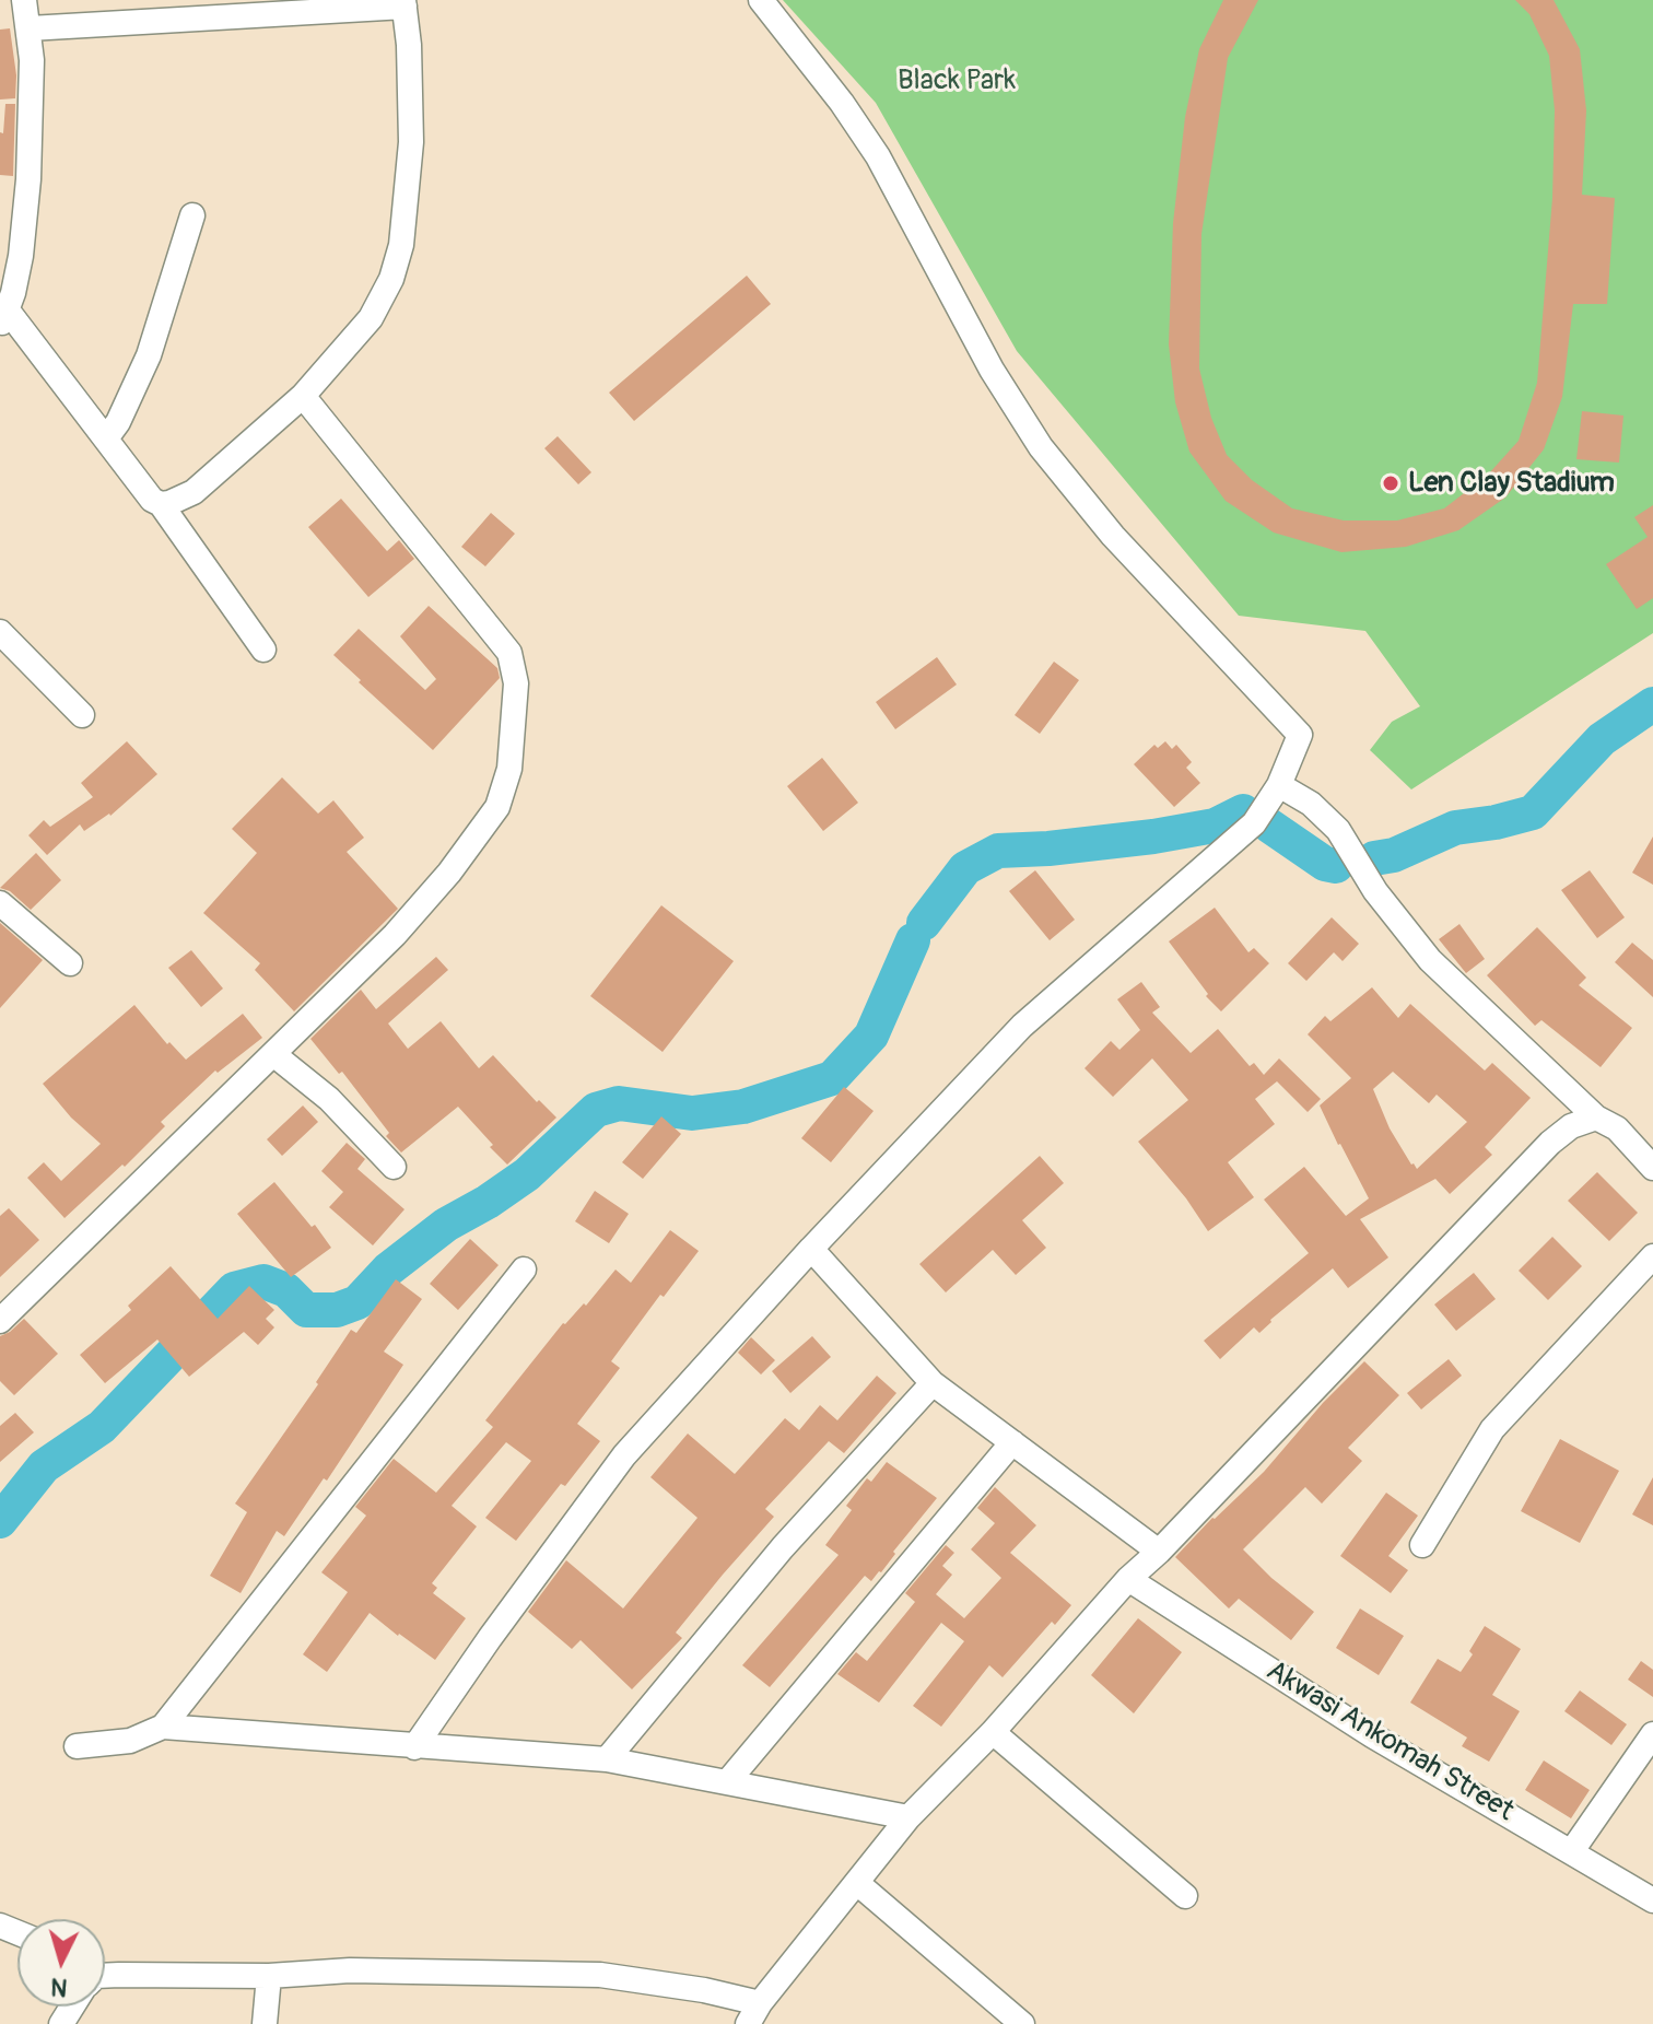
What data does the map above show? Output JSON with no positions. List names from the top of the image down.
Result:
{
  "streets": {
    "street": ["Akwasi Ankomah Street"]
  },
  "parks": ["Black Park"],
  "places": ["Len Clay Stadium"],
  "north": "bottom"
}
